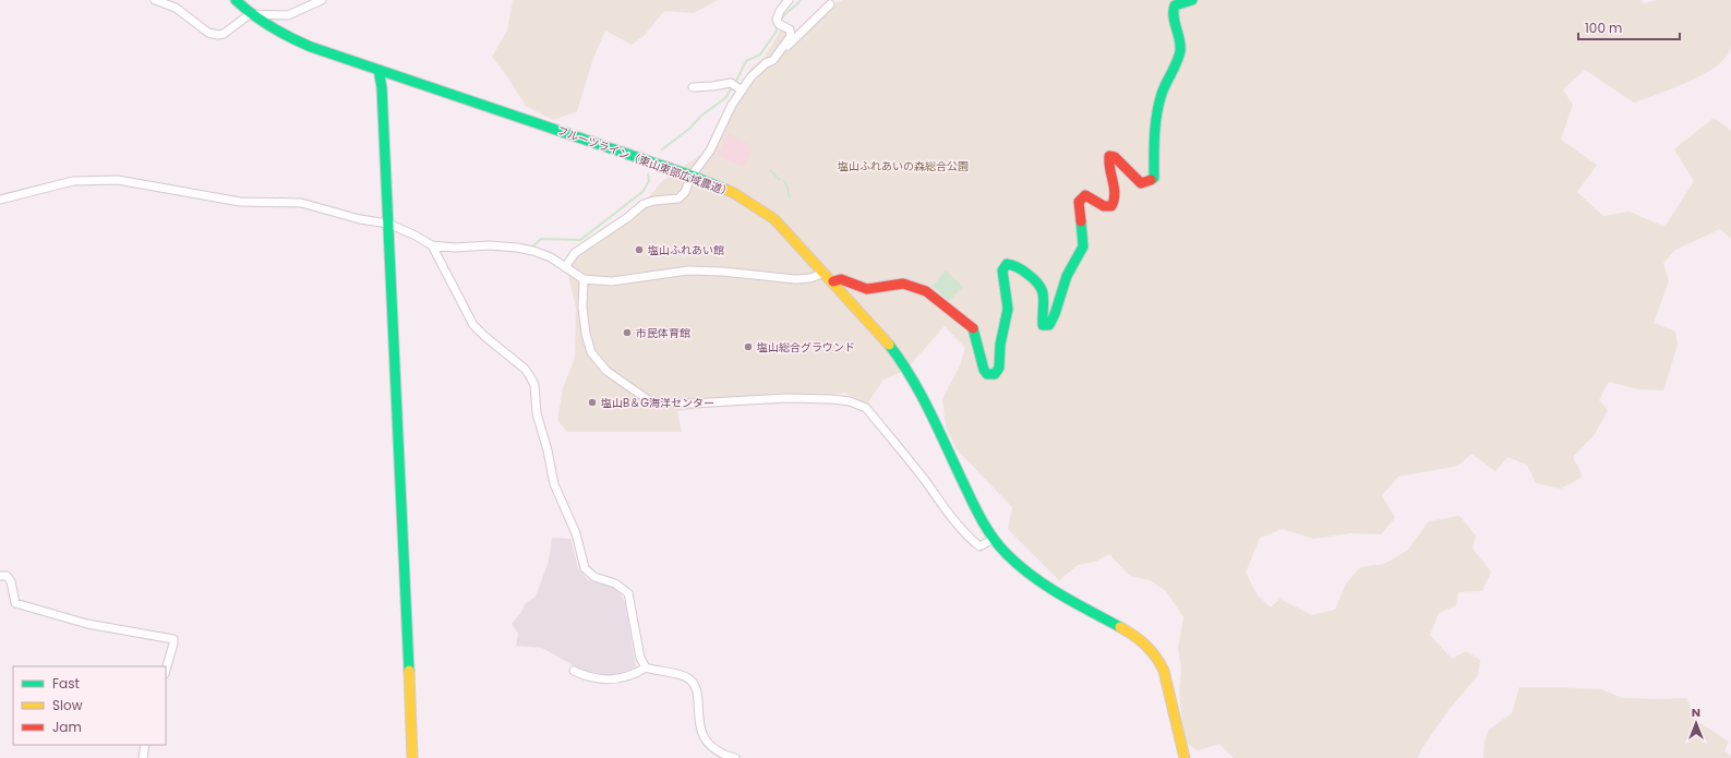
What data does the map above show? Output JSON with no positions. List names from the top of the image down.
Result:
{
  "streets": {
    "street": ["フルーツライン（東山東部広域農道）"]
  },
  "parks": ["塩山ふれあいの森総合公園"],
  "places": [
    "塩山ふれあい館",
    "市民体育館",
    "塩山総合グラウンド",
    "塩山B＆G海洋センター"
  ],
  "legend": ["Fast", "Slow", "Jam"],
  "scale_bar": "100 m",
  "north": "top"
}
